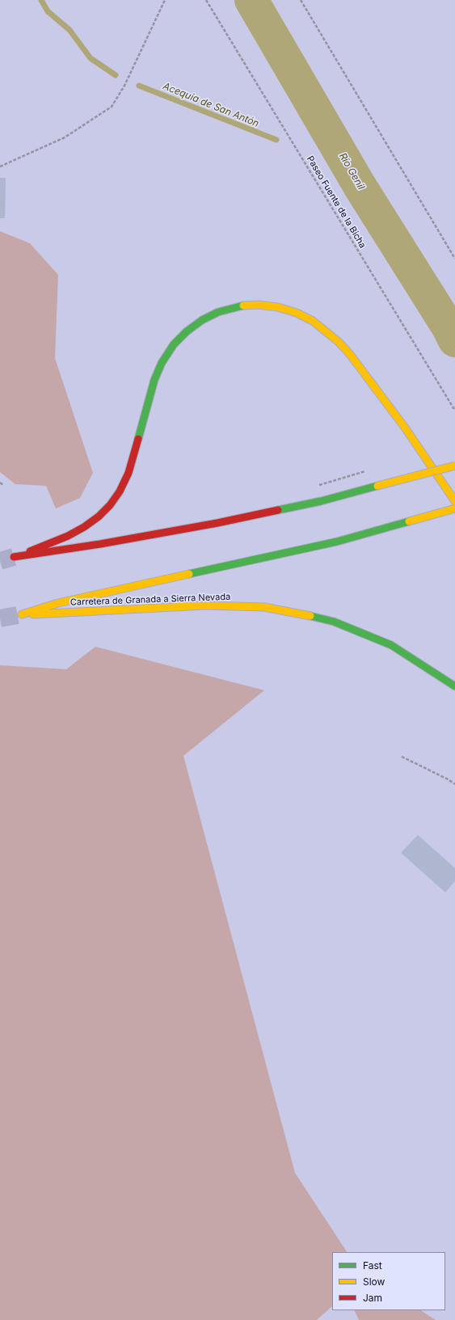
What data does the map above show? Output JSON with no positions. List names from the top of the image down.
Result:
{
  "streets": {
    "main road": ["Carretera de Granada a Sierra Nevada"],
    "path": ["Paseo Fuente de la Bicha"]
  },
  "water": ["Acequia de San Antón", "Río Genil"],
  "legend": ["Fast", "Slow", "Jam"]
}
